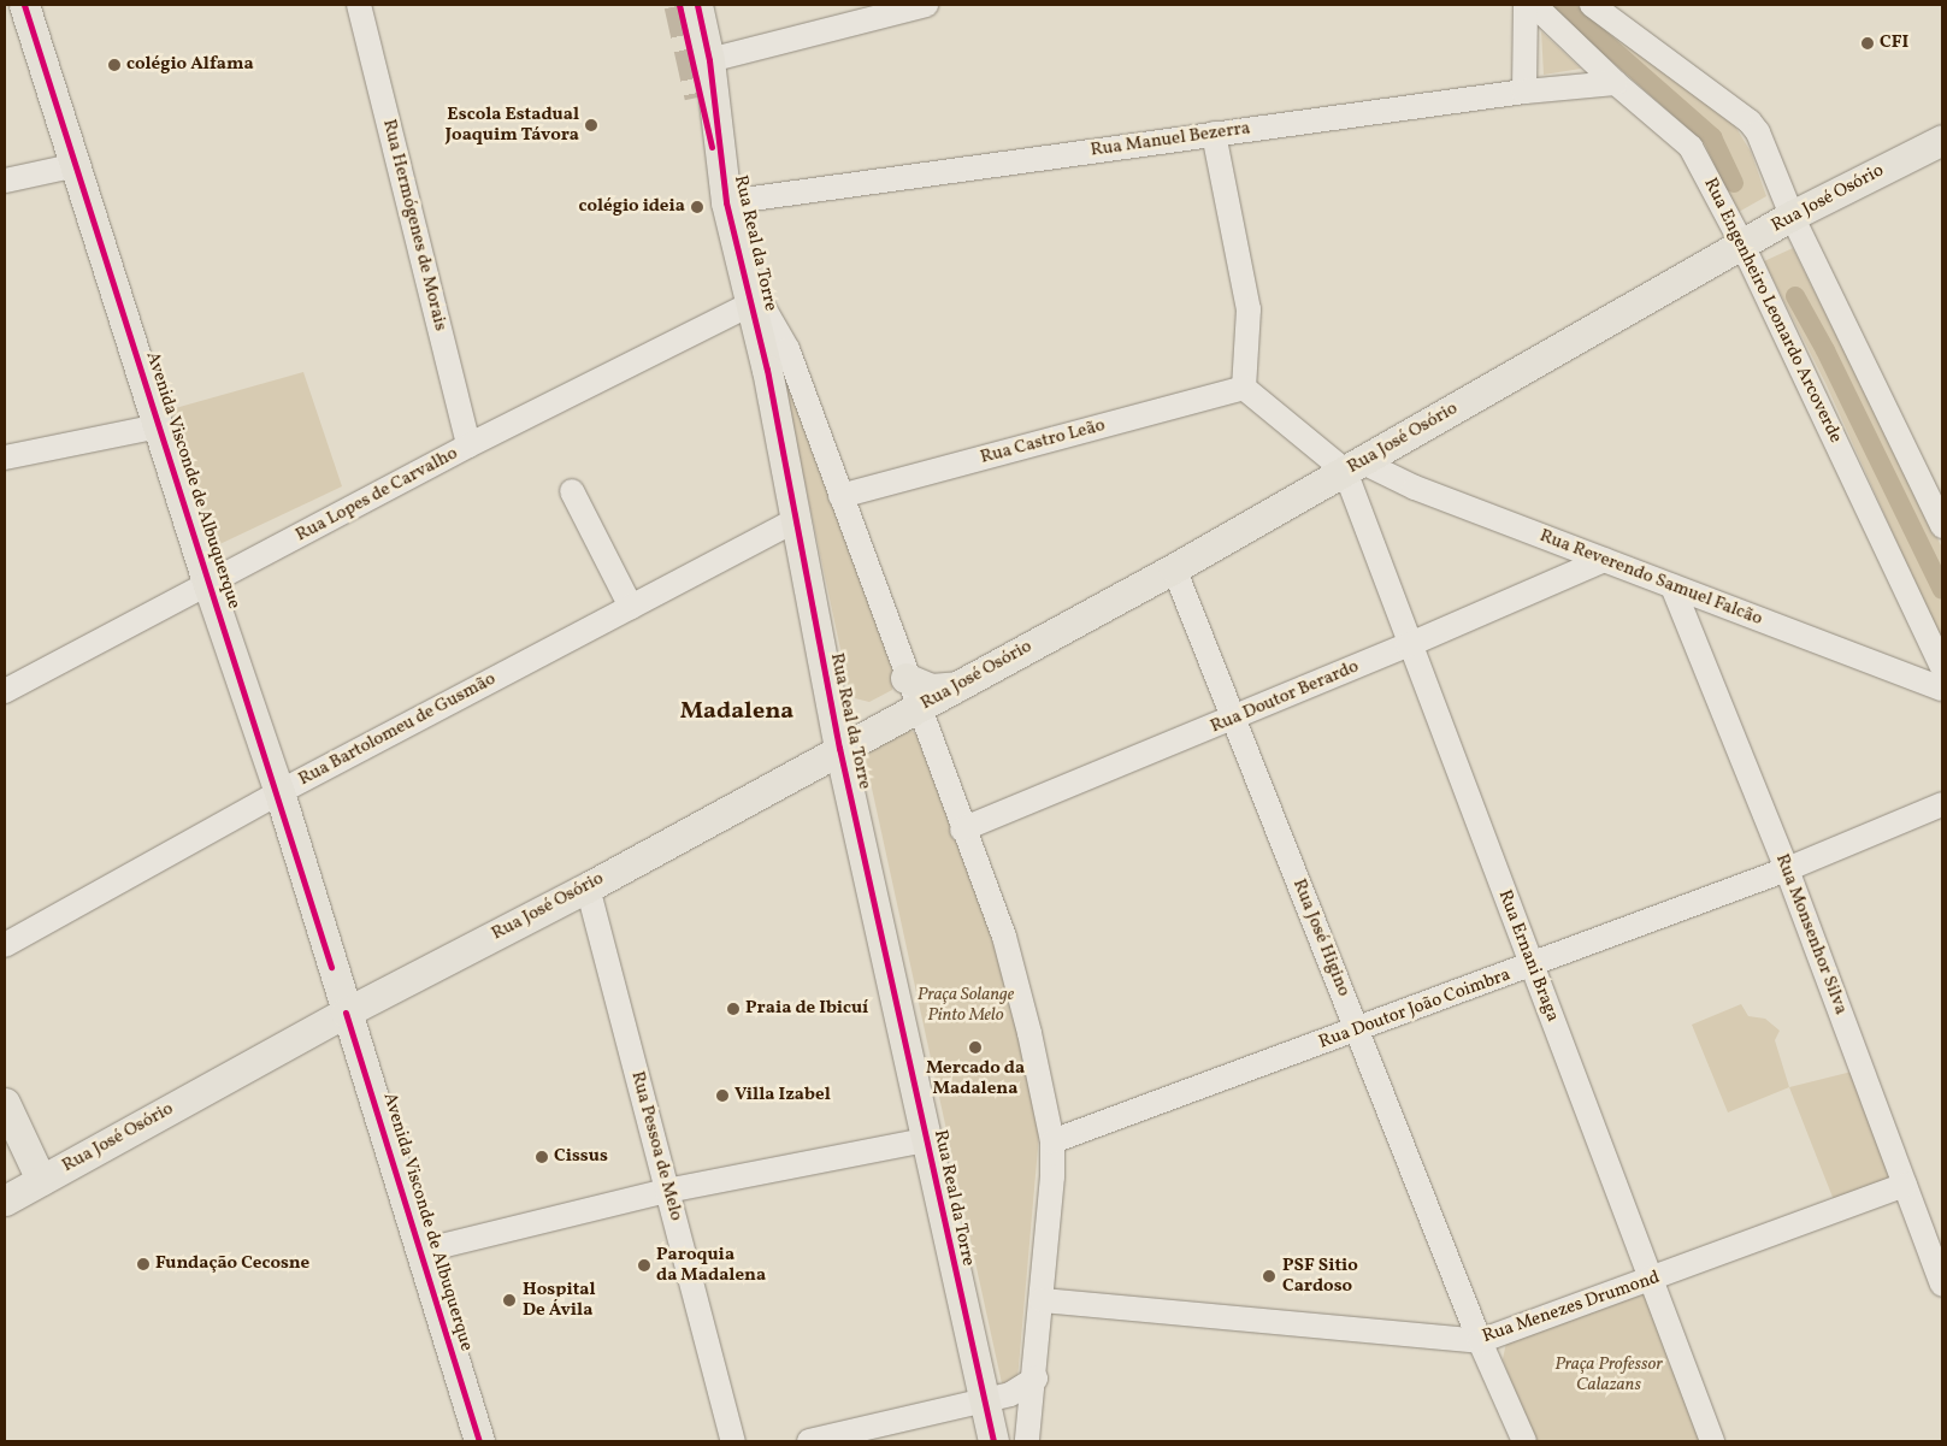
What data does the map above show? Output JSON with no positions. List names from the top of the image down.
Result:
{
  "streets": {
    "main road": ["Rua José Osório", "Rua Real da Torre", "Avenida Visconde de Albuquerque"],
    "street": [
      "Rua Manuel Bezerra",
      "Rua Hermógenes de Morais",
      "Rua Engenheiro Leonardo Arcoverde",
      "Rua Castro Leão",
      "Rua Lopes de Carvalho",
      "Rua Reverendo Samuel Falcão",
      "Rua Doutor Berardo",
      "Rua Bartolomeu de Gusmão",
      "Rua Monsenhor Silva",
      "Rua José Higino",
      "Rua Ernani Braga",
      "Rua Doutor João Coimbra",
      "Rua Pessoa de Melo",
      "Rua Menezes Drumond"
    ]
  },
  "crossings": [
    ["Rua Manuel Bezerra", "Rua Real da Torre"],
    ["Rua Manuel Bezerra", "Rua Engenheiro Leonardo Arcoverde"],
    ["Rua José Osório", "Rua Real da Torre"],
    ["Rua José Osório", "Rua Engenheiro Leonardo Arcoverde"],
    ["Rua José Osório", "Avenida Visconde de Albuquerque"],
    ["Rua José Osório", "Rua Reverendo Samuel Falcão"],
    ["Rua José Osório", "Rua José Higino"],
    ["Rua José Osório", "Rua Ernani Braga"],
    ["Rua José Osório", "Rua Pessoa de Melo"],
    ["Rua Hermógenes de Morais", "Rua Lopes de Carvalho"],
    ["Rua Real da Torre", "Rua Castro Leão"],
    ["Rua Real da Torre", "Rua Lopes de Carvalho"],
    ["Rua Real da Torre", "Rua Doutor Berardo"],
    ["Rua Real da Torre", "Rua Bartolomeu de Gusmão"],
    ["Rua Real da Torre", "Rua Doutor João Coimbra"],
    ["Rua Real da Torre", "Rua Menezes Drumond"],
    ["Rua Castro Leão", "Rua Reverendo Samuel Falcão"],
    ["Avenida Visconde de Albuquerque", "Rua Lopes de Carvalho"],
    ["Avenida Visconde de Albuquerque", "Rua Bartolomeu de Gusmão"],
    ["Rua Reverendo Samuel Falcão", "Rua Doutor Berardo"],
    ["Rua Reverendo Samuel Falcão", "Rua Monsenhor Silva"],
    ["Rua Reverendo Samuel Falcão", "Rua Ernani Braga"],
    ["Rua Doutor Berardo", "Rua José Higino"],
    ["Rua Doutor Berardo", "Rua Ernani Braga"],
    ["Rua Monsenhor Silva", "Rua Doutor João Coimbra"],
    ["Rua Monsenhor Silva", "Rua Menezes Drumond"],
    ["Rua José Higino", "Rua Doutor João Coimbra"],
    ["Rua José Higino", "Rua Menezes Drumond"],
    ["Rua Ernani Braga", "Rua Doutor João Coimbra"],
    ["Rua Ernani Braga", "Rua Menezes Drumond"]
  ],
  "districts": ["Madalena"],
  "parks": ["Praça Solange Pinto Melo", "Praça Professor Calazans"],
  "places": [
    "CFI",
    "colégio Alfama",
    "Escola Estadual Joaquim Távora",
    "colégio ideia",
    "Praia de Ibicuí",
    "Mercado da Madalena",
    "Villa Izabel",
    "Cissus",
    "Fundação Cecosne",
    "Paroquia da Madalena",
    "PSF Sitio Cardoso",
    "Hospital De Ávila"
  ]
}
